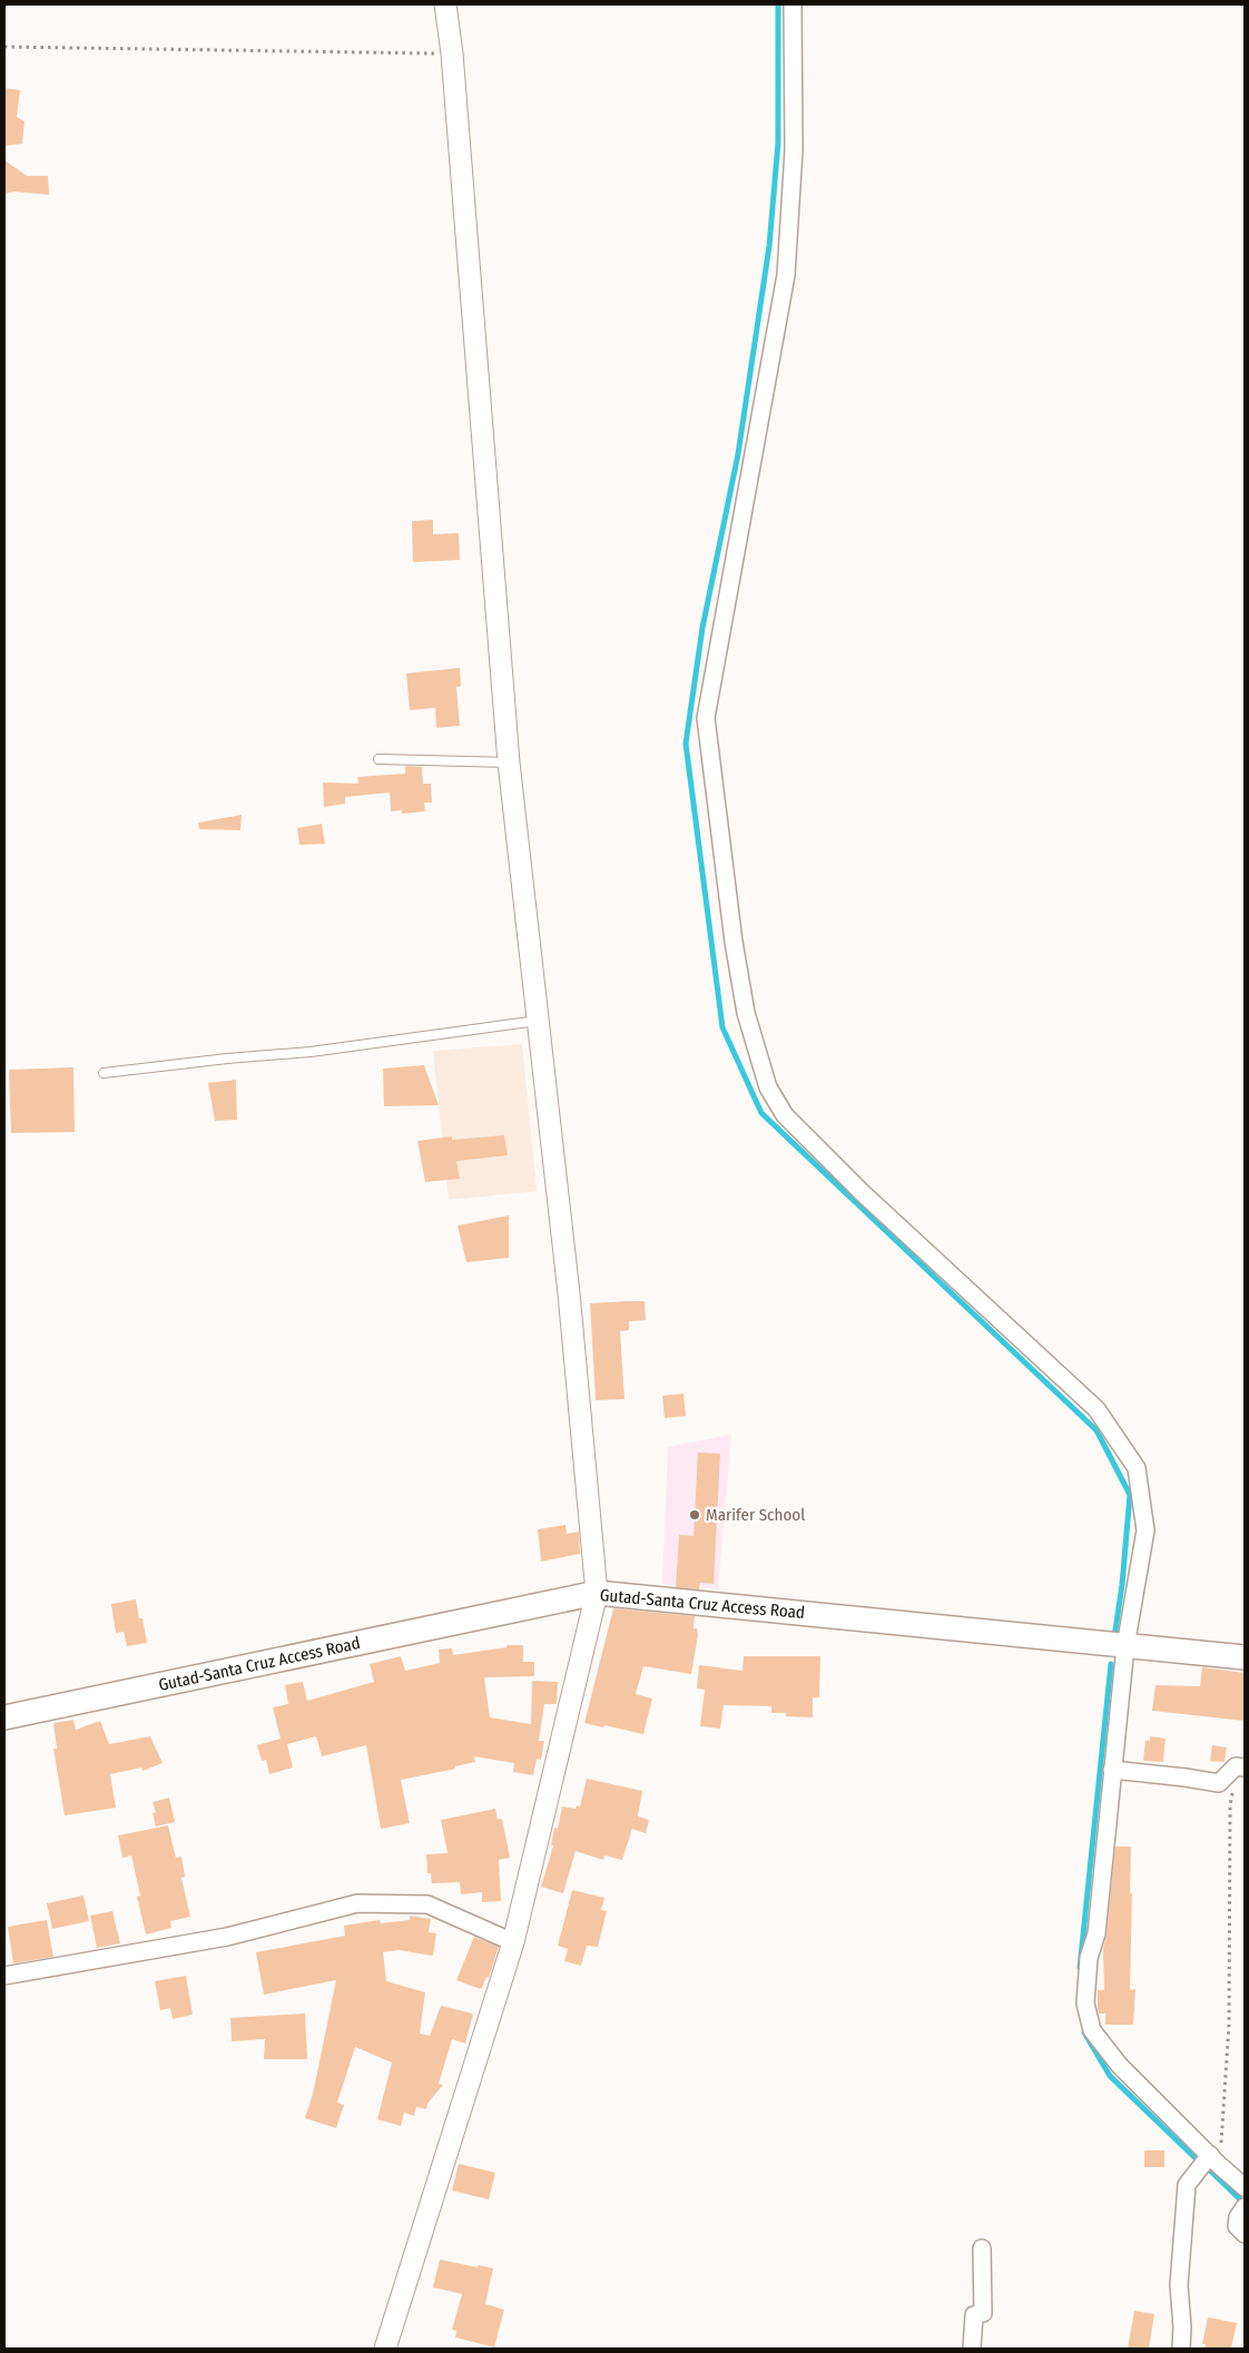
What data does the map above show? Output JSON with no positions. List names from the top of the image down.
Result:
{
  "streets": {
    "main road": ["Gutad-Santa Cruz Access Road"]
  },
  "places": ["Marifer School"]
}
